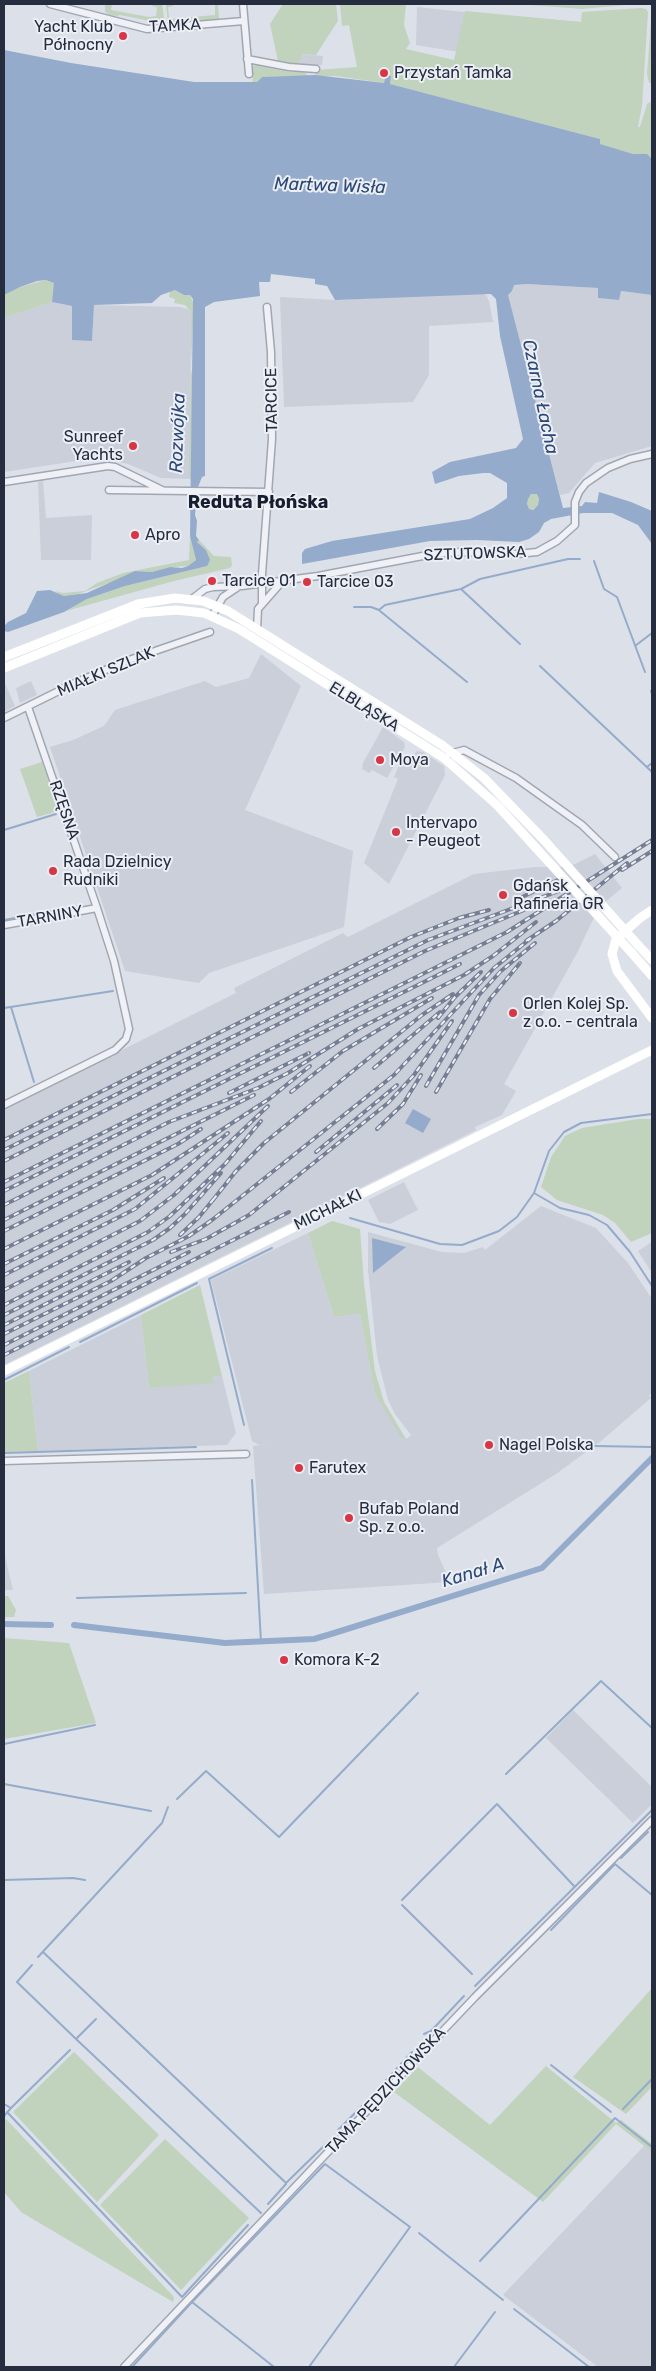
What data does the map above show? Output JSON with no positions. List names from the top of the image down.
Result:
{
  "streets": {
    "main road": ["ELBLĄSKA", "MICHAŁKI"],
    "street": [
      "TAMKA",
      "TARCICE",
      "SZTUTOWSKA",
      "MIAŁKI SZLAK",
      "RZĘSNA",
      "TARNINY",
      "TAMA PĘDZICHOWSKA"
    ]
  },
  "crossings": [
    ["TARCICE", "SZTUTOWSKA"],
    ["SZTUTOWSKA", "ELBLĄSKA"],
    ["MIAŁKI SZLAK", "RZĘSNA"],
    ["RZĘSNA", "TARNINY"]
  ],
  "districts": ["Reduta Płońska"],
  "water": [
    "Martwa Wisła",
    "Czarna Łacha",
    "Rozwójka",
    "Kanał A"
  ],
  "places": [
    "Yacht Klub Północny",
    "Przystań Tamka",
    "Sunreef Yachts",
    "Apro",
    "Tarcice 01",
    "Tarcice 03",
    "Moya",
    "Intervapo - Peugeot",
    "Rada Dzielnicy Rudniki",
    "Gdańsk Rafineria GR",
    "Orlen Kolej Sp. z o.o. - centrala",
    "Nagel Polska",
    "Farutex",
    "Bufab Poland Sp. z o.o.",
    "Komora K-2"
  ]
}
